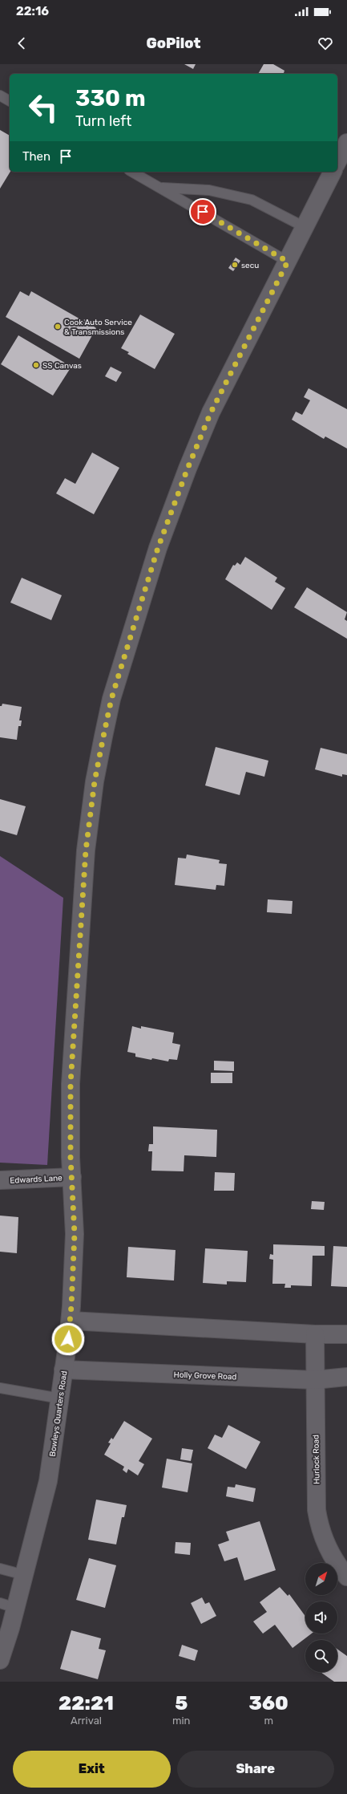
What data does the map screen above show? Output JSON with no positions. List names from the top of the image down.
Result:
{
  "streets": {
    "street": [
      "Edwards Lane",
      "Holly Grove Road",
      "Bowleys Quarters Road",
      "Hurlock Road"
    ]
  },
  "crossings": [
    ["Edwards Lane", "Bowleys Quarters Road"],
    ["Holly Grove Road", "Bowleys Quarters Road"],
    ["Holly Grove Road", "Hurlock Road"]
  ],
  "places": ["secu", "Cook Auto Service & Transmissions", "SS Canvas"],
  "north": "top right",
  "page": {
    "status": "22:16",
    "header": "GoPilot",
    "turn": ["330 m", "Turn left"],
    "then": "Then",
    "eta": [
      "22:21",
      "Arrival",
      "5",
      "min",
      "360",
      "m"
    ],
    "buttons": ["Exit", "Share"]
  }
}
